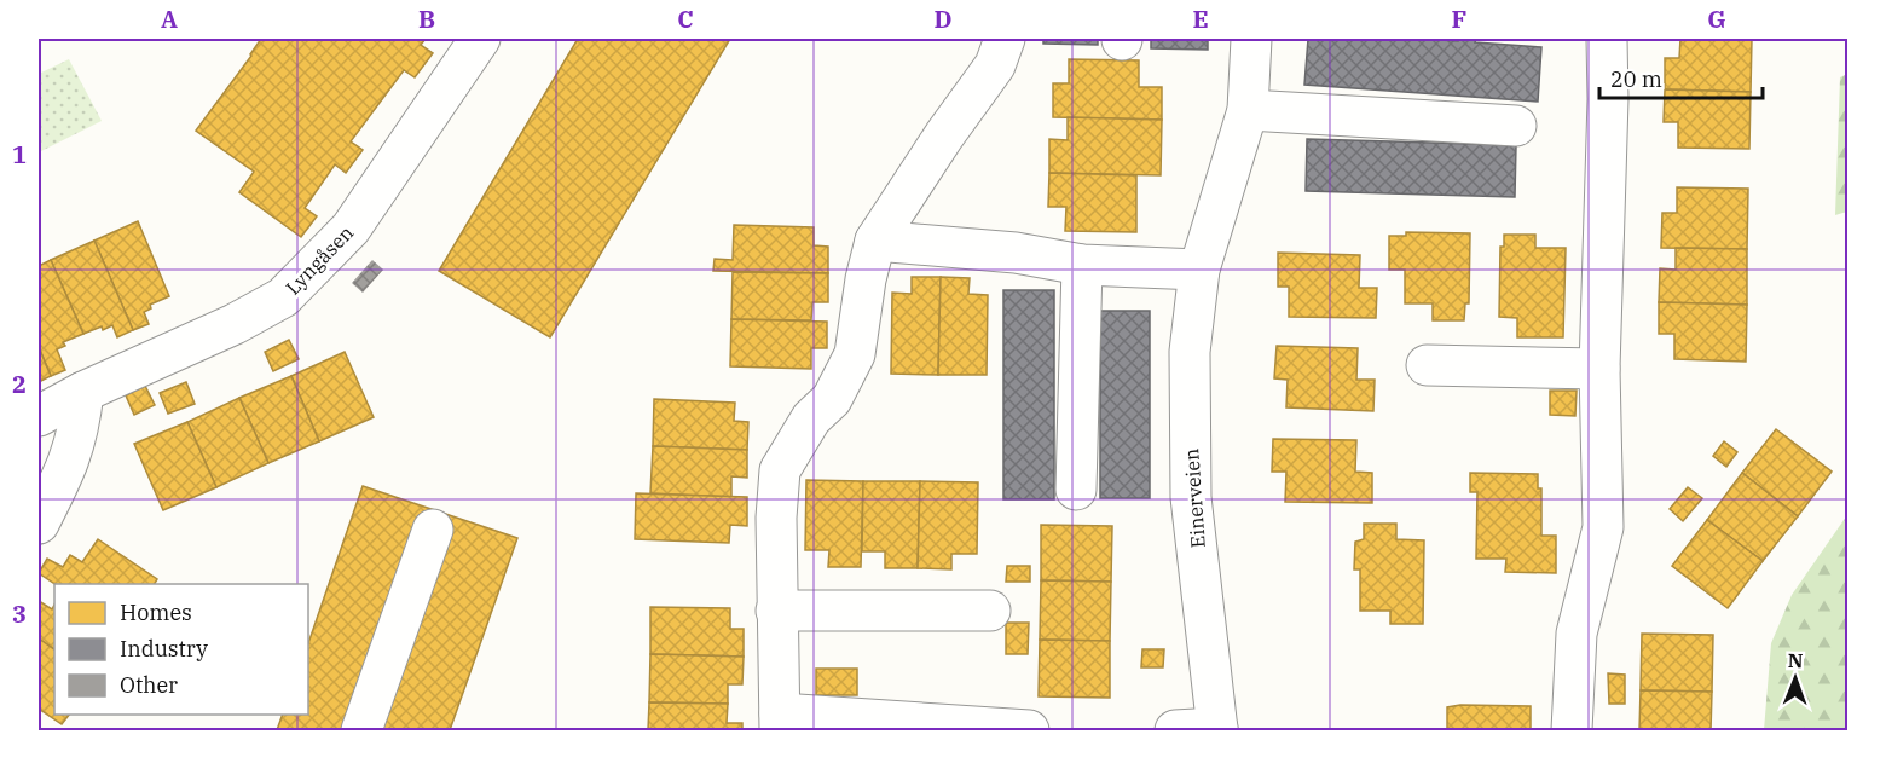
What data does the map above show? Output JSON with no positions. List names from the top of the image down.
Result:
{
  "streets": {
    "street": ["Lyngåsen", "Einerveien"]
  },
  "legend": ["Homes", "Industry", "Other"],
  "scale_bar": "20 m",
  "north": "top",
  "grid": {
    "columns": [
      "A",
      "B",
      "C",
      "D",
      "E",
      "F",
      "G"
    ],
    "rows": ["1", "2", "3"]
  }
}
